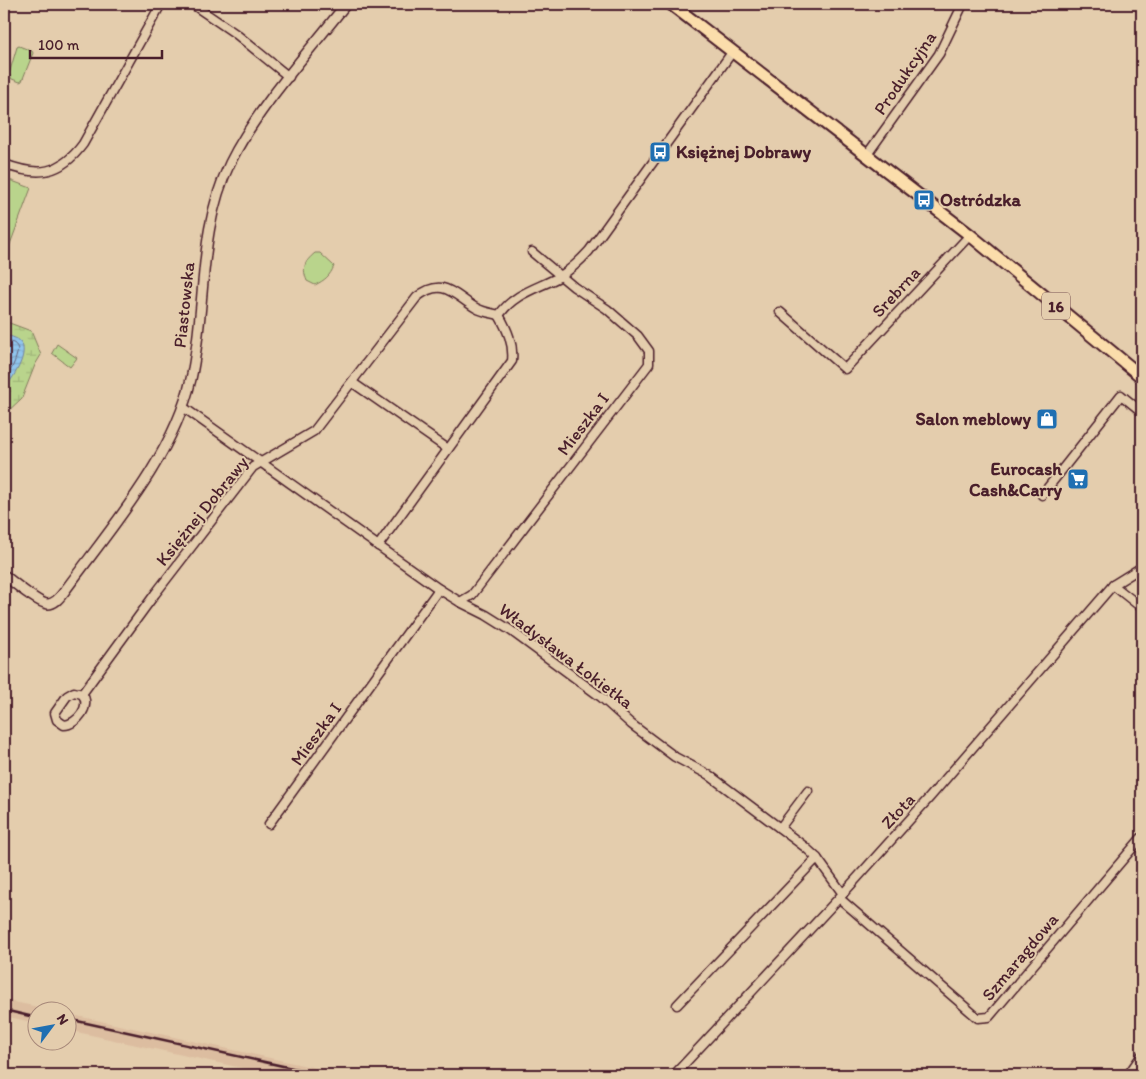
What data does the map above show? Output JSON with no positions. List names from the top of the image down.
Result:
{
  "streets": {
    "main road": ["16"],
    "street": [
      "Produkcyjna",
      "Srebrna",
      "Piastowska",
      "Mieszka I",
      "Księżnej Dobrawy",
      "Władysława Łokietka",
      "Złota",
      "Szmaragdowa"
    ]
  },
  "crossings": [
    ["Produkcyjna", "16"],
    ["Srebrna", "16"],
    ["Piastowska", "Władysława Łokietka"],
    ["Mieszka I", "Władysława Łokietka"],
    ["Księżnej Dobrawy", "Władysława Łokietka"],
    ["Władysława Łokietka", "Złota"],
    ["Władysława Łokietka", "Szmaragdowa"],
    ["Złota", "Szmaragdowa"]
  ],
  "places": {
    "bus stop": ["Księżnej Dobrawy", "Ostródzka"],
    "shop": ["Salon meblowy"],
    "supermarket": ["Eurocash Cash&Carry"]
  },
  "scale_bar": "100 m",
  "north": "top right"
}
